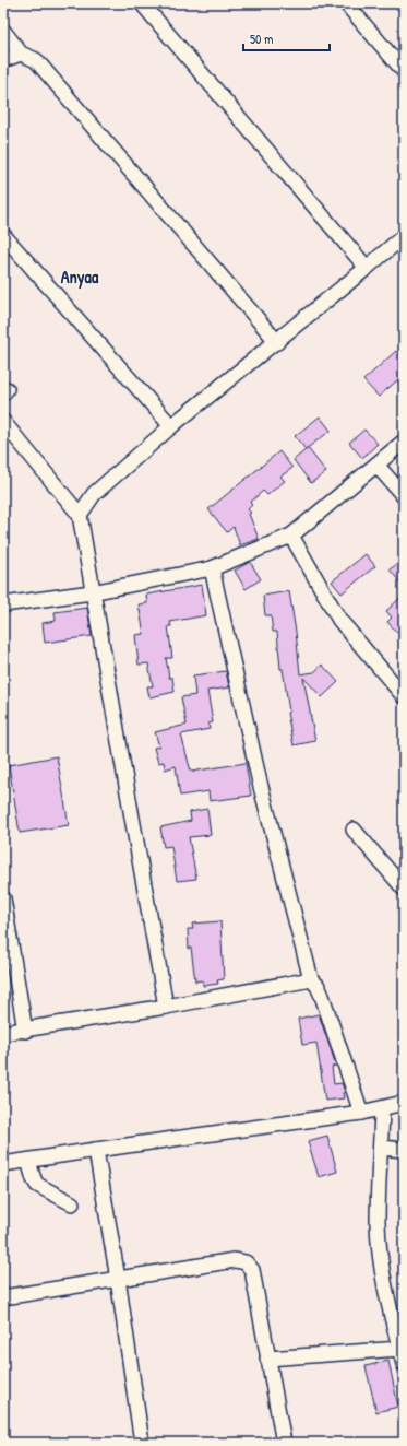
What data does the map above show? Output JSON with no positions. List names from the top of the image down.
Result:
{
  "districts": ["Anyaa"],
  "scale_bar": "50 m"
}
